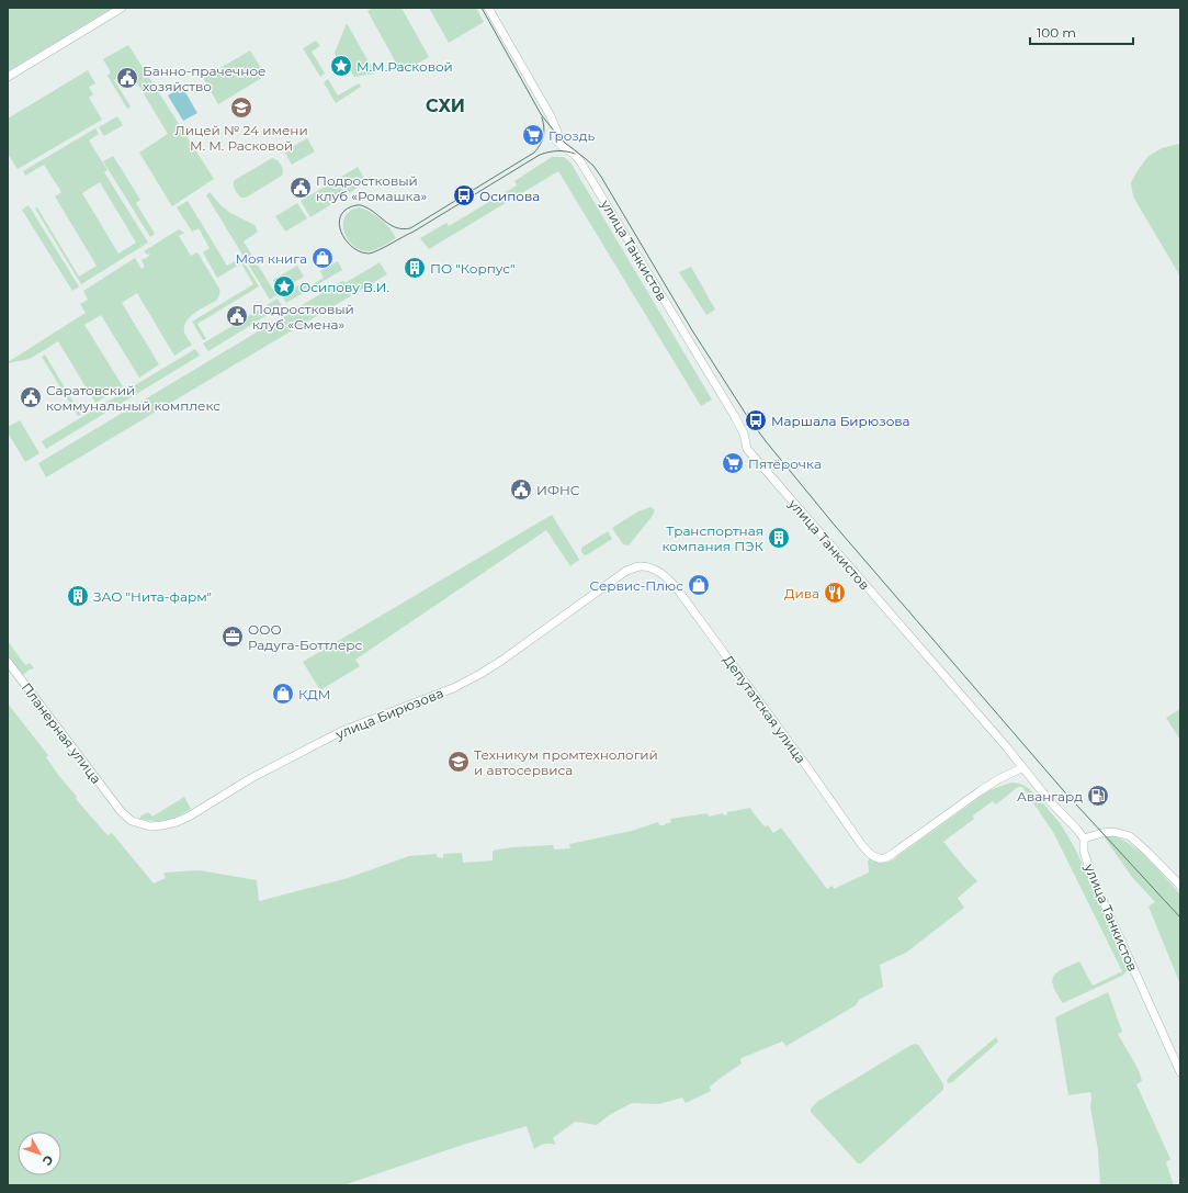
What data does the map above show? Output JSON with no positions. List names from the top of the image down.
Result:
{
  "streets": {
    "main road": [
      "улица Танкистов",
      "Депутатская улица",
      "улица Бирюзова",
      "Планерная улица"
    ]
  },
  "crossings": [
    ["улица Танкистов", "Депутатская улица"],
    ["Депутатская улица", "улица Бирюзова"],
    ["улица Бирюзова", "Планерная улица"]
  ],
  "districts": ["СХИ"],
  "places": {
    "place": ["М.М.Расковой", "Осипову В.И."],
    "public building": [
      "Банно-прачечное хозяйство",
      "Подростковый клуб «Ромашка»",
      "Подростковый клуб «Смена»",
      "Саратовский коммунальный комплекс",
      "ИФНС"
    ],
    "school or university": ["Лицей № 24 имени М. М. Расковой", "Техникум промтехнологий и автосервиса"],
    "supermarket": ["Гроздь", "Пятёрочка"],
    "bus stop": ["Осипова", "Маршала Бирюзова"],
    "shop": ["Моя книга", "Сервис-Плюс", "КДМ"],
    "building": ["ПО \"Корпус\"", "Транспортная компания ПЭК", "ЗАО \"Нита-фарм\""],
    "restaurant": ["Дива"],
    "office": ["ООО Радуга-Боттлерс"],
    "fuel station": ["Авангард"]
  },
  "scale_bar": "100 m",
  "north": "bottom right"
}
